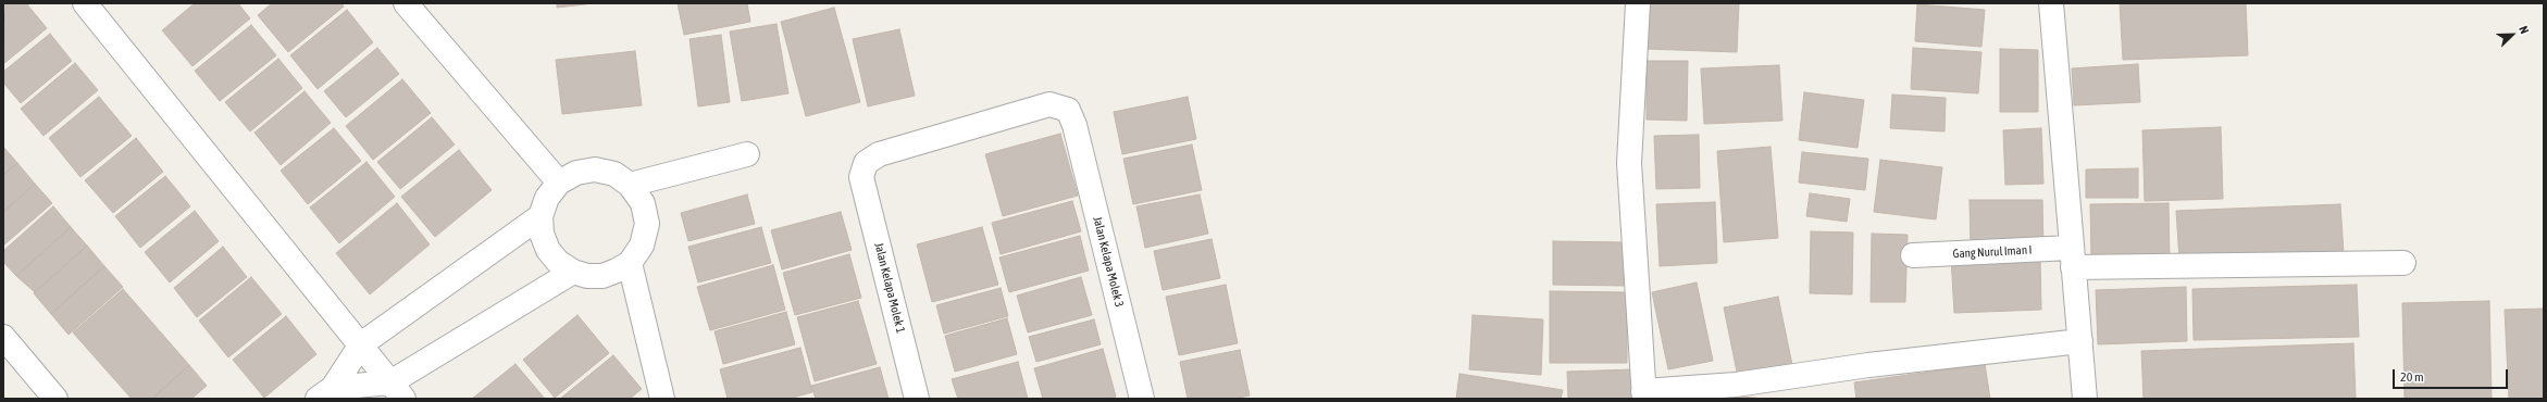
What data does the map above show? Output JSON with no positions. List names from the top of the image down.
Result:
{
  "streets": {
    "street": ["Gang Nurul Iman I", "Jalan Kelapa Molek 3", "Jalan Kelapa Molek 1"]
  },
  "crossings": [
    ["Jalan Kelapa Molek 3", "Jalan Kelapa Molek 1"]
  ],
  "scale_bar": "20 m",
  "north": "top right"
}
